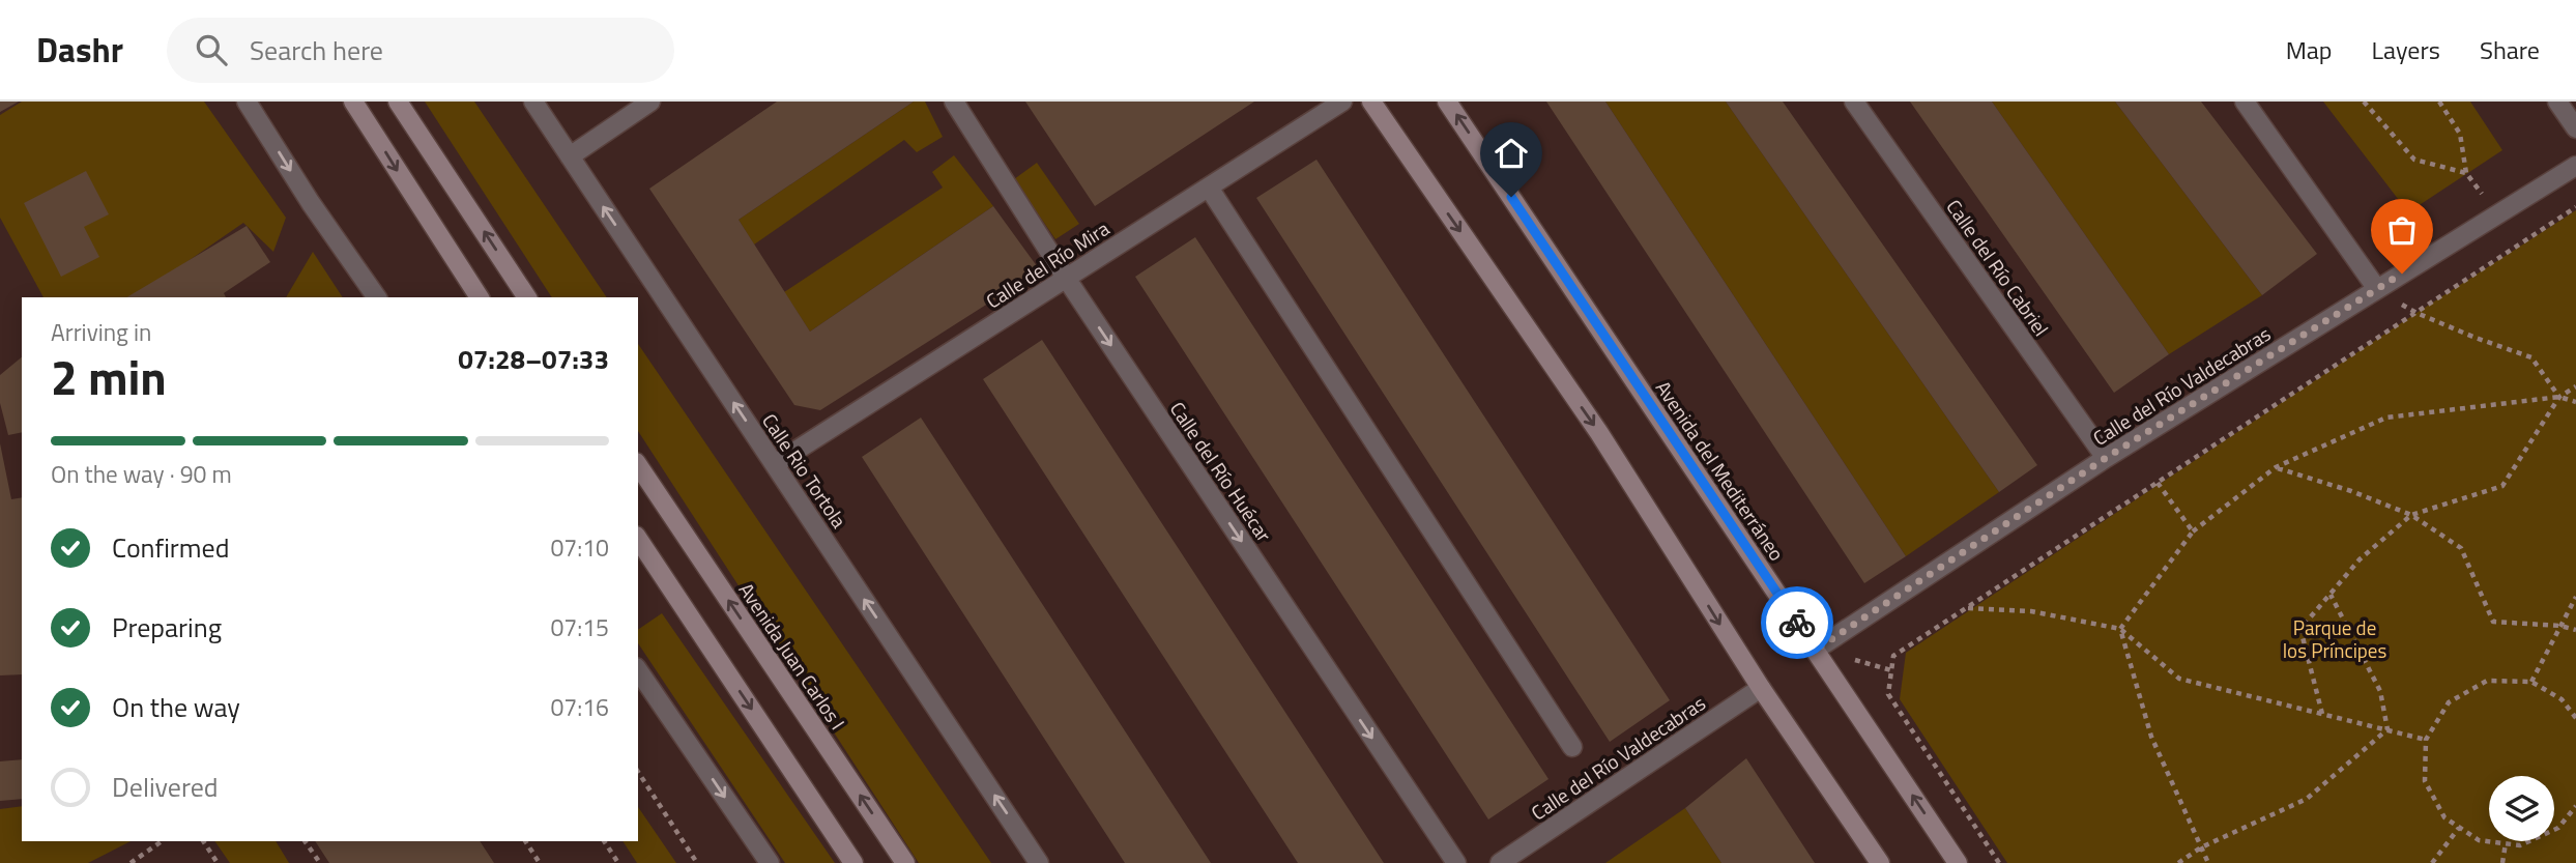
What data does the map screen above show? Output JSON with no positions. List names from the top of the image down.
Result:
{
  "streets": {
    "street": [
      "Calle del Río Mira",
      "Calle del Río Cabriel",
      "Calle del Río Valdecabras",
      "Calle Rio Tortola",
      "Avenida del Mediterráneo",
      "Calle del Río Huécar",
      "Avenida Juan Carlos I"
    ]
  },
  "crossings": [
    ["Calle del Río Mira", "Calle Rio Tortola"],
    ["Calle del Río Mira", "Calle del Río Huécar"],
    ["Calle del Río Cabriel", "Calle del Río Valdecabras"],
    ["Calle del Río Valdecabras", "Avenida del Mediterráneo"]
  ],
  "one_way": ["Calle del Río Huécar"],
  "parks": ["Parque de los Príncipes"],
  "page": {
    "header": "Dashr",
    "search": "Search here",
    "nav": ["Map", "Layers", "Share"],
    "heading": ["2 min", "Arriving in", "07:28–07:33"],
    "bar": "On the way · 90 m",
    "list": [
      ["Confirmed", "07:10"],
      ["Preparing", "07:15"],
      ["On the way", "07:16"],
      "Delivered"
    ]
  }
}
